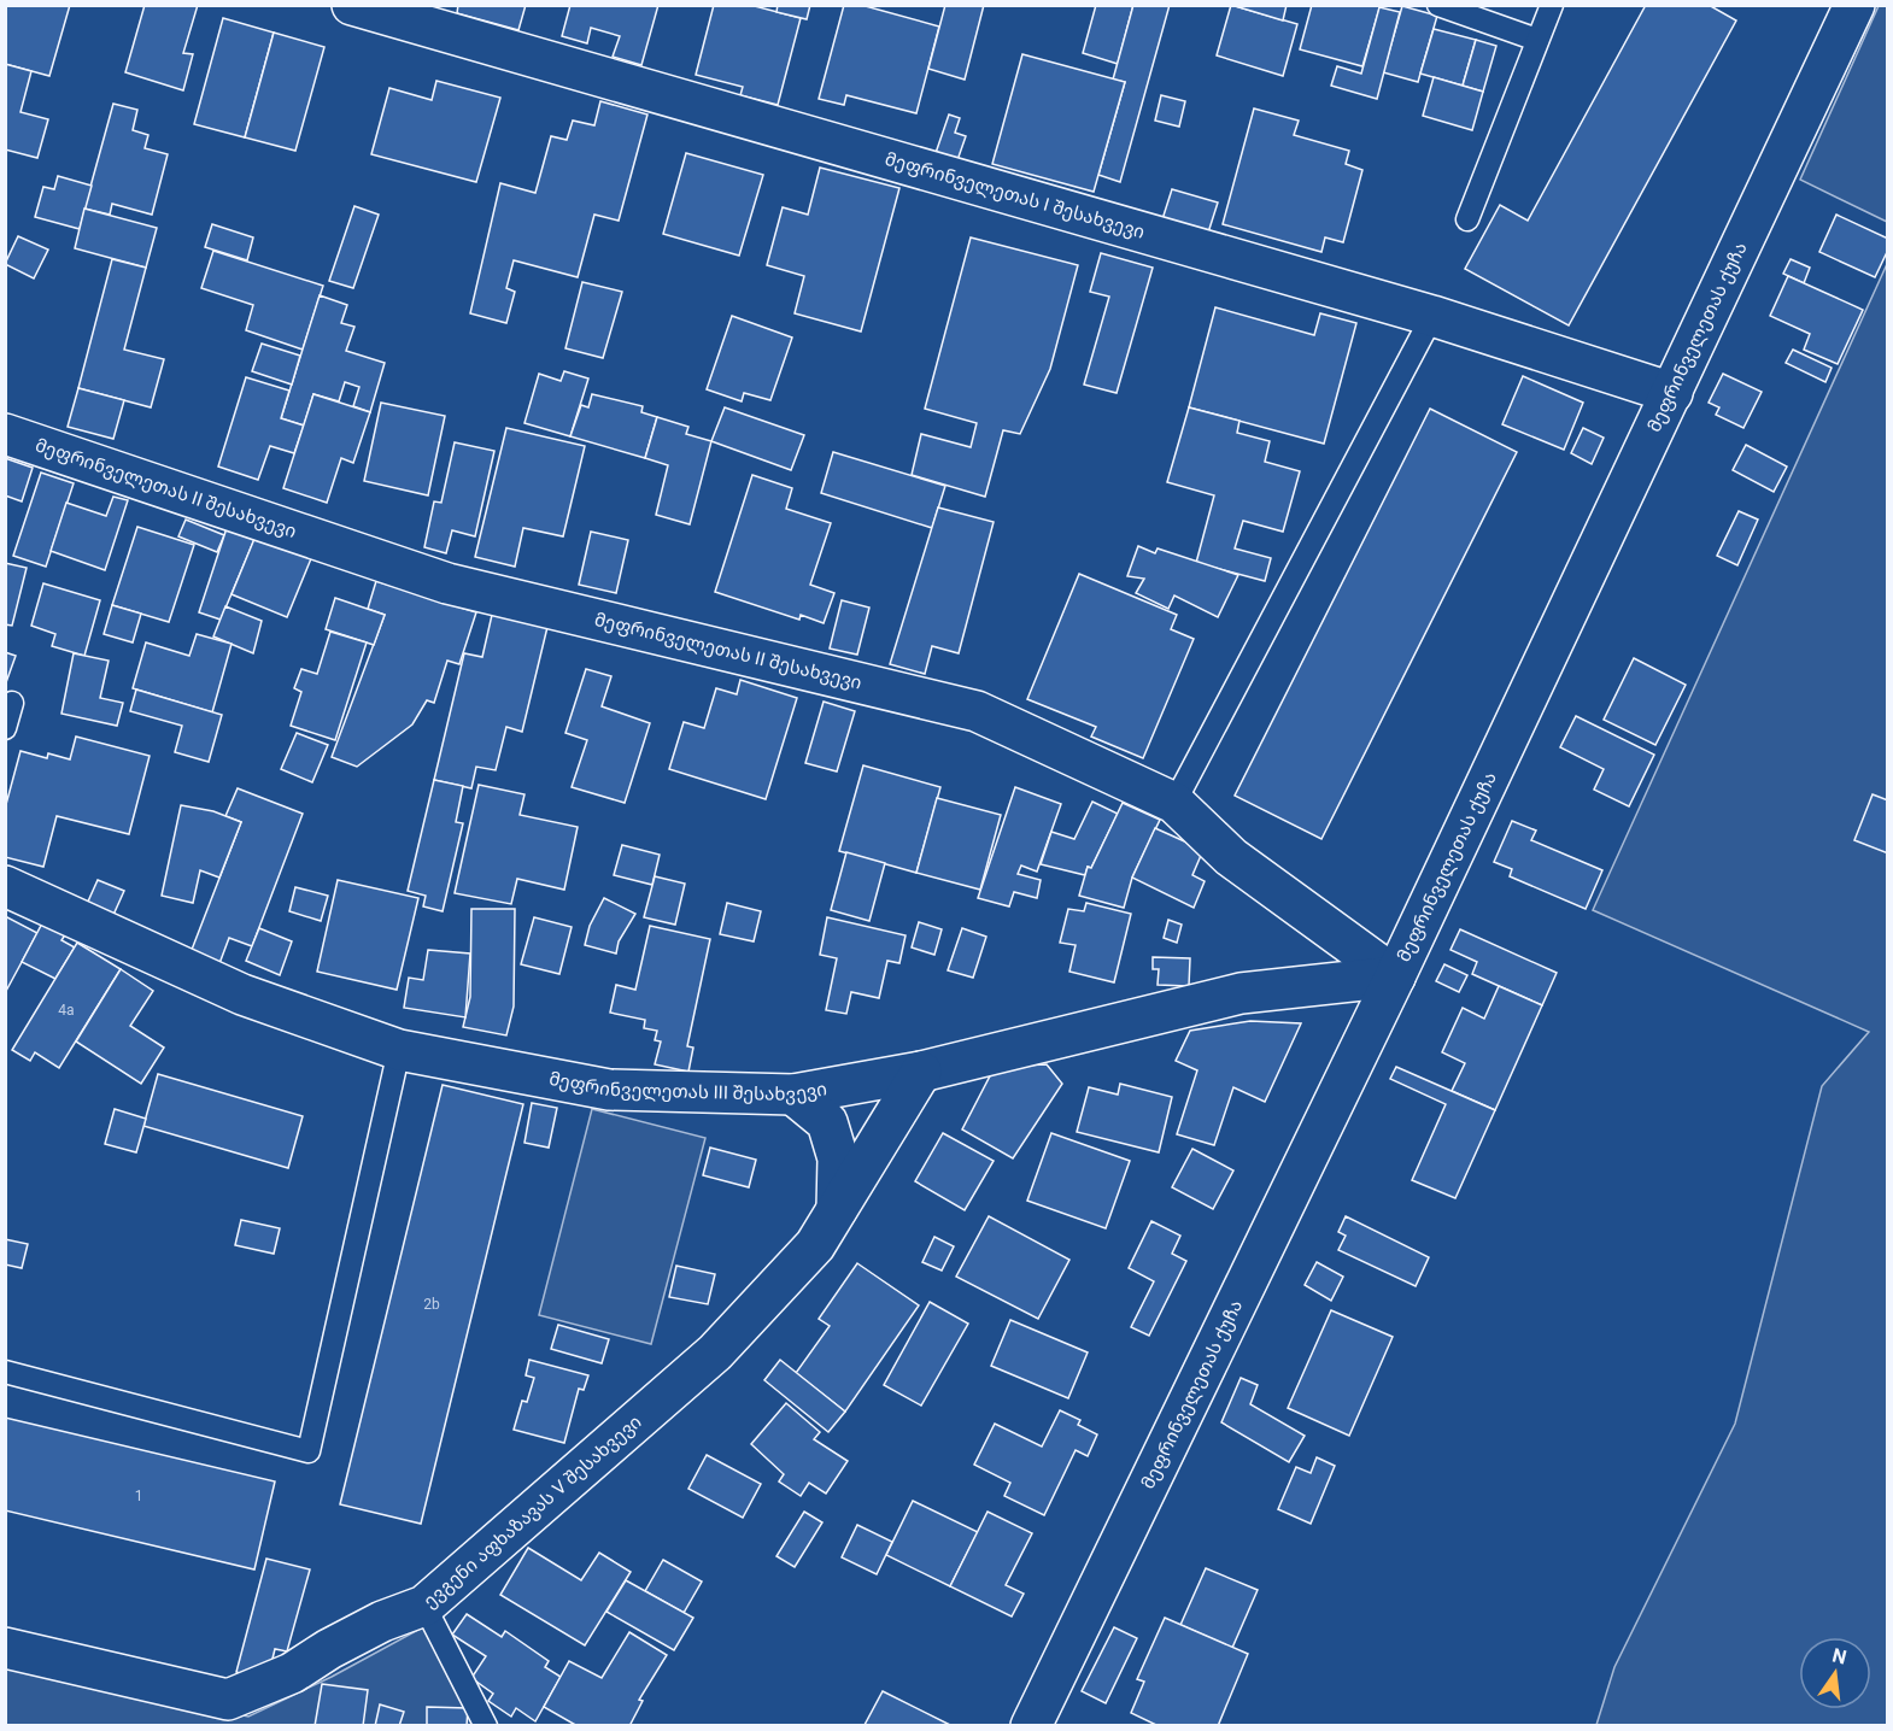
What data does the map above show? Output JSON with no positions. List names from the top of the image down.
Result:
{
  "streets": {
    "street": [
      "მეფრინველეთას I შესახვევი",
      "მეფრინველეთას ქუჩა",
      "მეფრინველეთას II შესახვევი",
      "მეფრინველეთას III შესახვევი",
      "ევგენი აფხაზავას V შესახვევი"
    ]
  },
  "crossings": [
    ["მეფრინველეთას I შესახვევი", "მეფრინველეთას ქუჩა"],
    ["მეფრინველეთას ქუჩა", "მეფრინველეთას II შესახვევი"],
    ["მეფრინველეთას ქუჩა", "მეფრინველეთას III შესახვევი"],
    ["მეფრინველეთას II შესახვევი", "მეფრინველეთას III შესახვევი"],
    ["მეფრინველეთას III შესახვევი", "ევგენი აფხაზავას V შესახვევი"]
  ],
  "house_numbers": ["4a", "2b", "1"],
  "north": "top"
}
